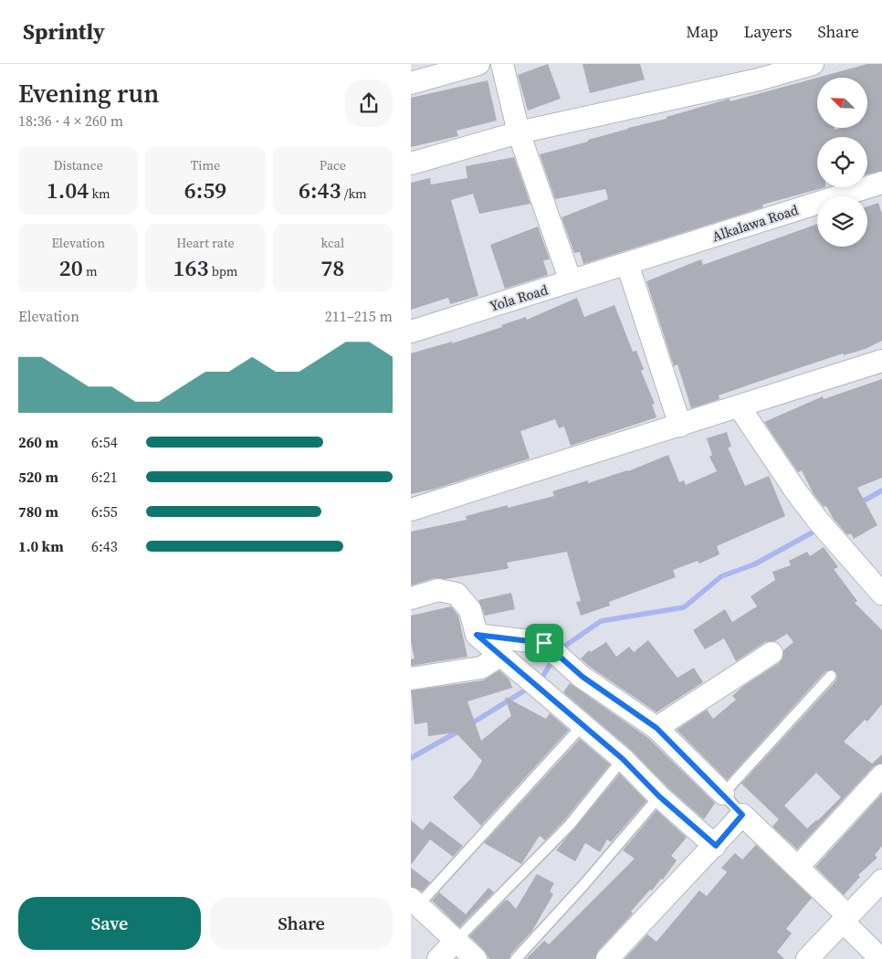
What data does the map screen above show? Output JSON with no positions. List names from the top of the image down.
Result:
{
  "streets": {
    "street": ["Alkalawa Road", "Yola Road"]
  },
  "crossings": [
    ["Alkalawa Road", "Yola Road"]
  ],
  "north": "top left",
  "page": {
    "header": "Sprintly",
    "nav": ["Map", "Layers", "Share"],
    "heading": ["Evening run", "18:36 · 4 × 260 m"],
    "stats": [
      ["Distance", "1.04 km"],
      ["Time", "6:59"],
      ["Pace", "6:43 /km"],
      ["Elevation", "20 m"],
      ["Heart rate", "163 bpm"],
      ["kcal", "78"]
    ],
    "chart": ["Elevation", "211–215 m"],
    "list": [
      {
        "name": "260 m",
        "note": "6:54"
      },
      {
        "name": "520 m",
        "note": "6:21"
      },
      {
        "name": "780 m",
        "note": "6:55"
      },
      {
        "name": "1.0 km",
        "note": "6:43"
      }
    ],
    "buttons": ["Save", "Share"]
  }
}
